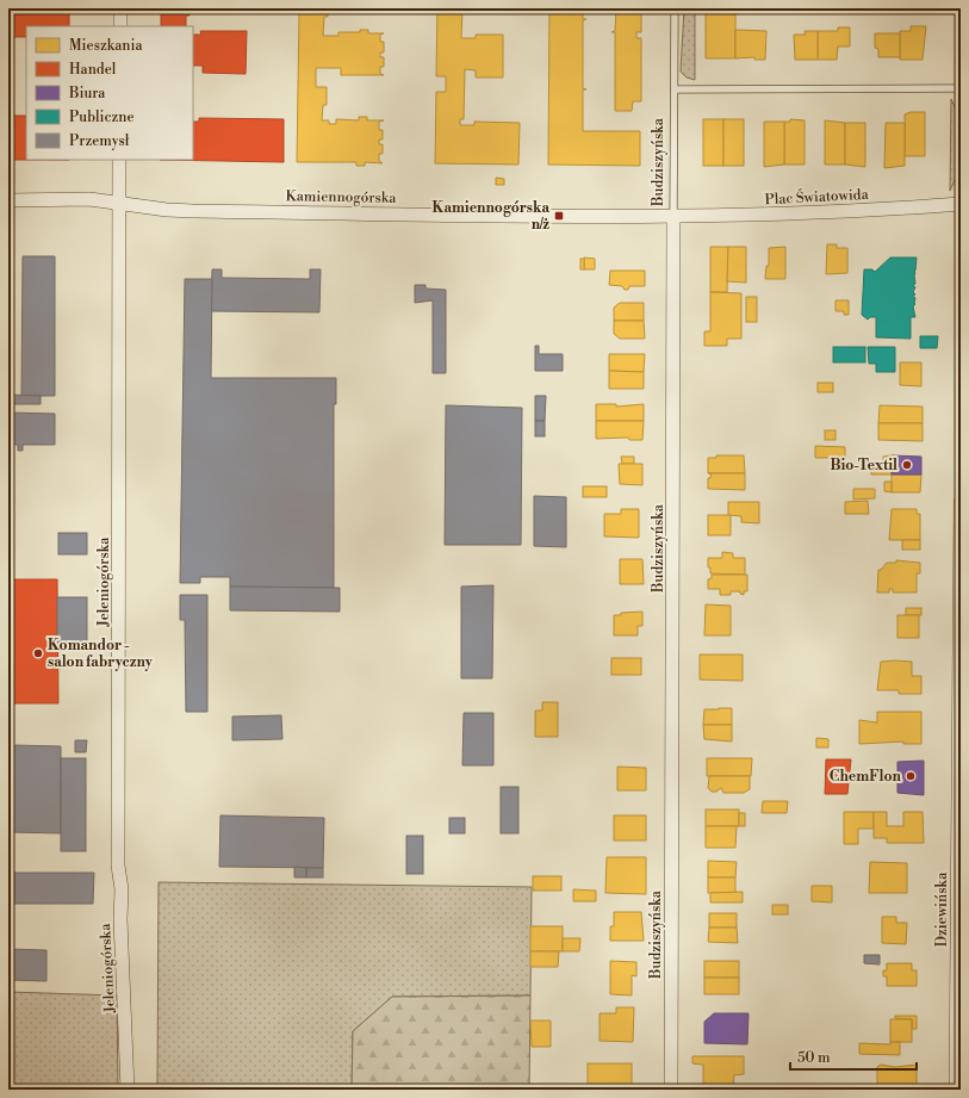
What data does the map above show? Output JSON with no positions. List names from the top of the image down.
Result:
{
  "streets": {
    "street": [
      "Budziszyńska",
      "Kamiennogórska",
      "Plac Światowida",
      "Jeleniogórska",
      "Dziewińska"
    ]
  },
  "crossings": [
    ["Budziszyńska", "Kamiennogórska"],
    ["Budziszyńska", "Plac Światowida"],
    ["Kamiennogórska", "Plac Światowida"],
    ["Kamiennogórska", "Jeleniogórska"]
  ],
  "places": {
    "transit": ["Kamiennogórska n/ż"],
    "other": ["Bio-Textil", "Komandor - salon fabryczny", "ChemFlon"]
  },
  "legend": [
    "Mieszkania",
    "Handel",
    "Biura",
    "Publiczne",
    "Przemysł"
  ],
  "scale_bar": "50 m"
}
